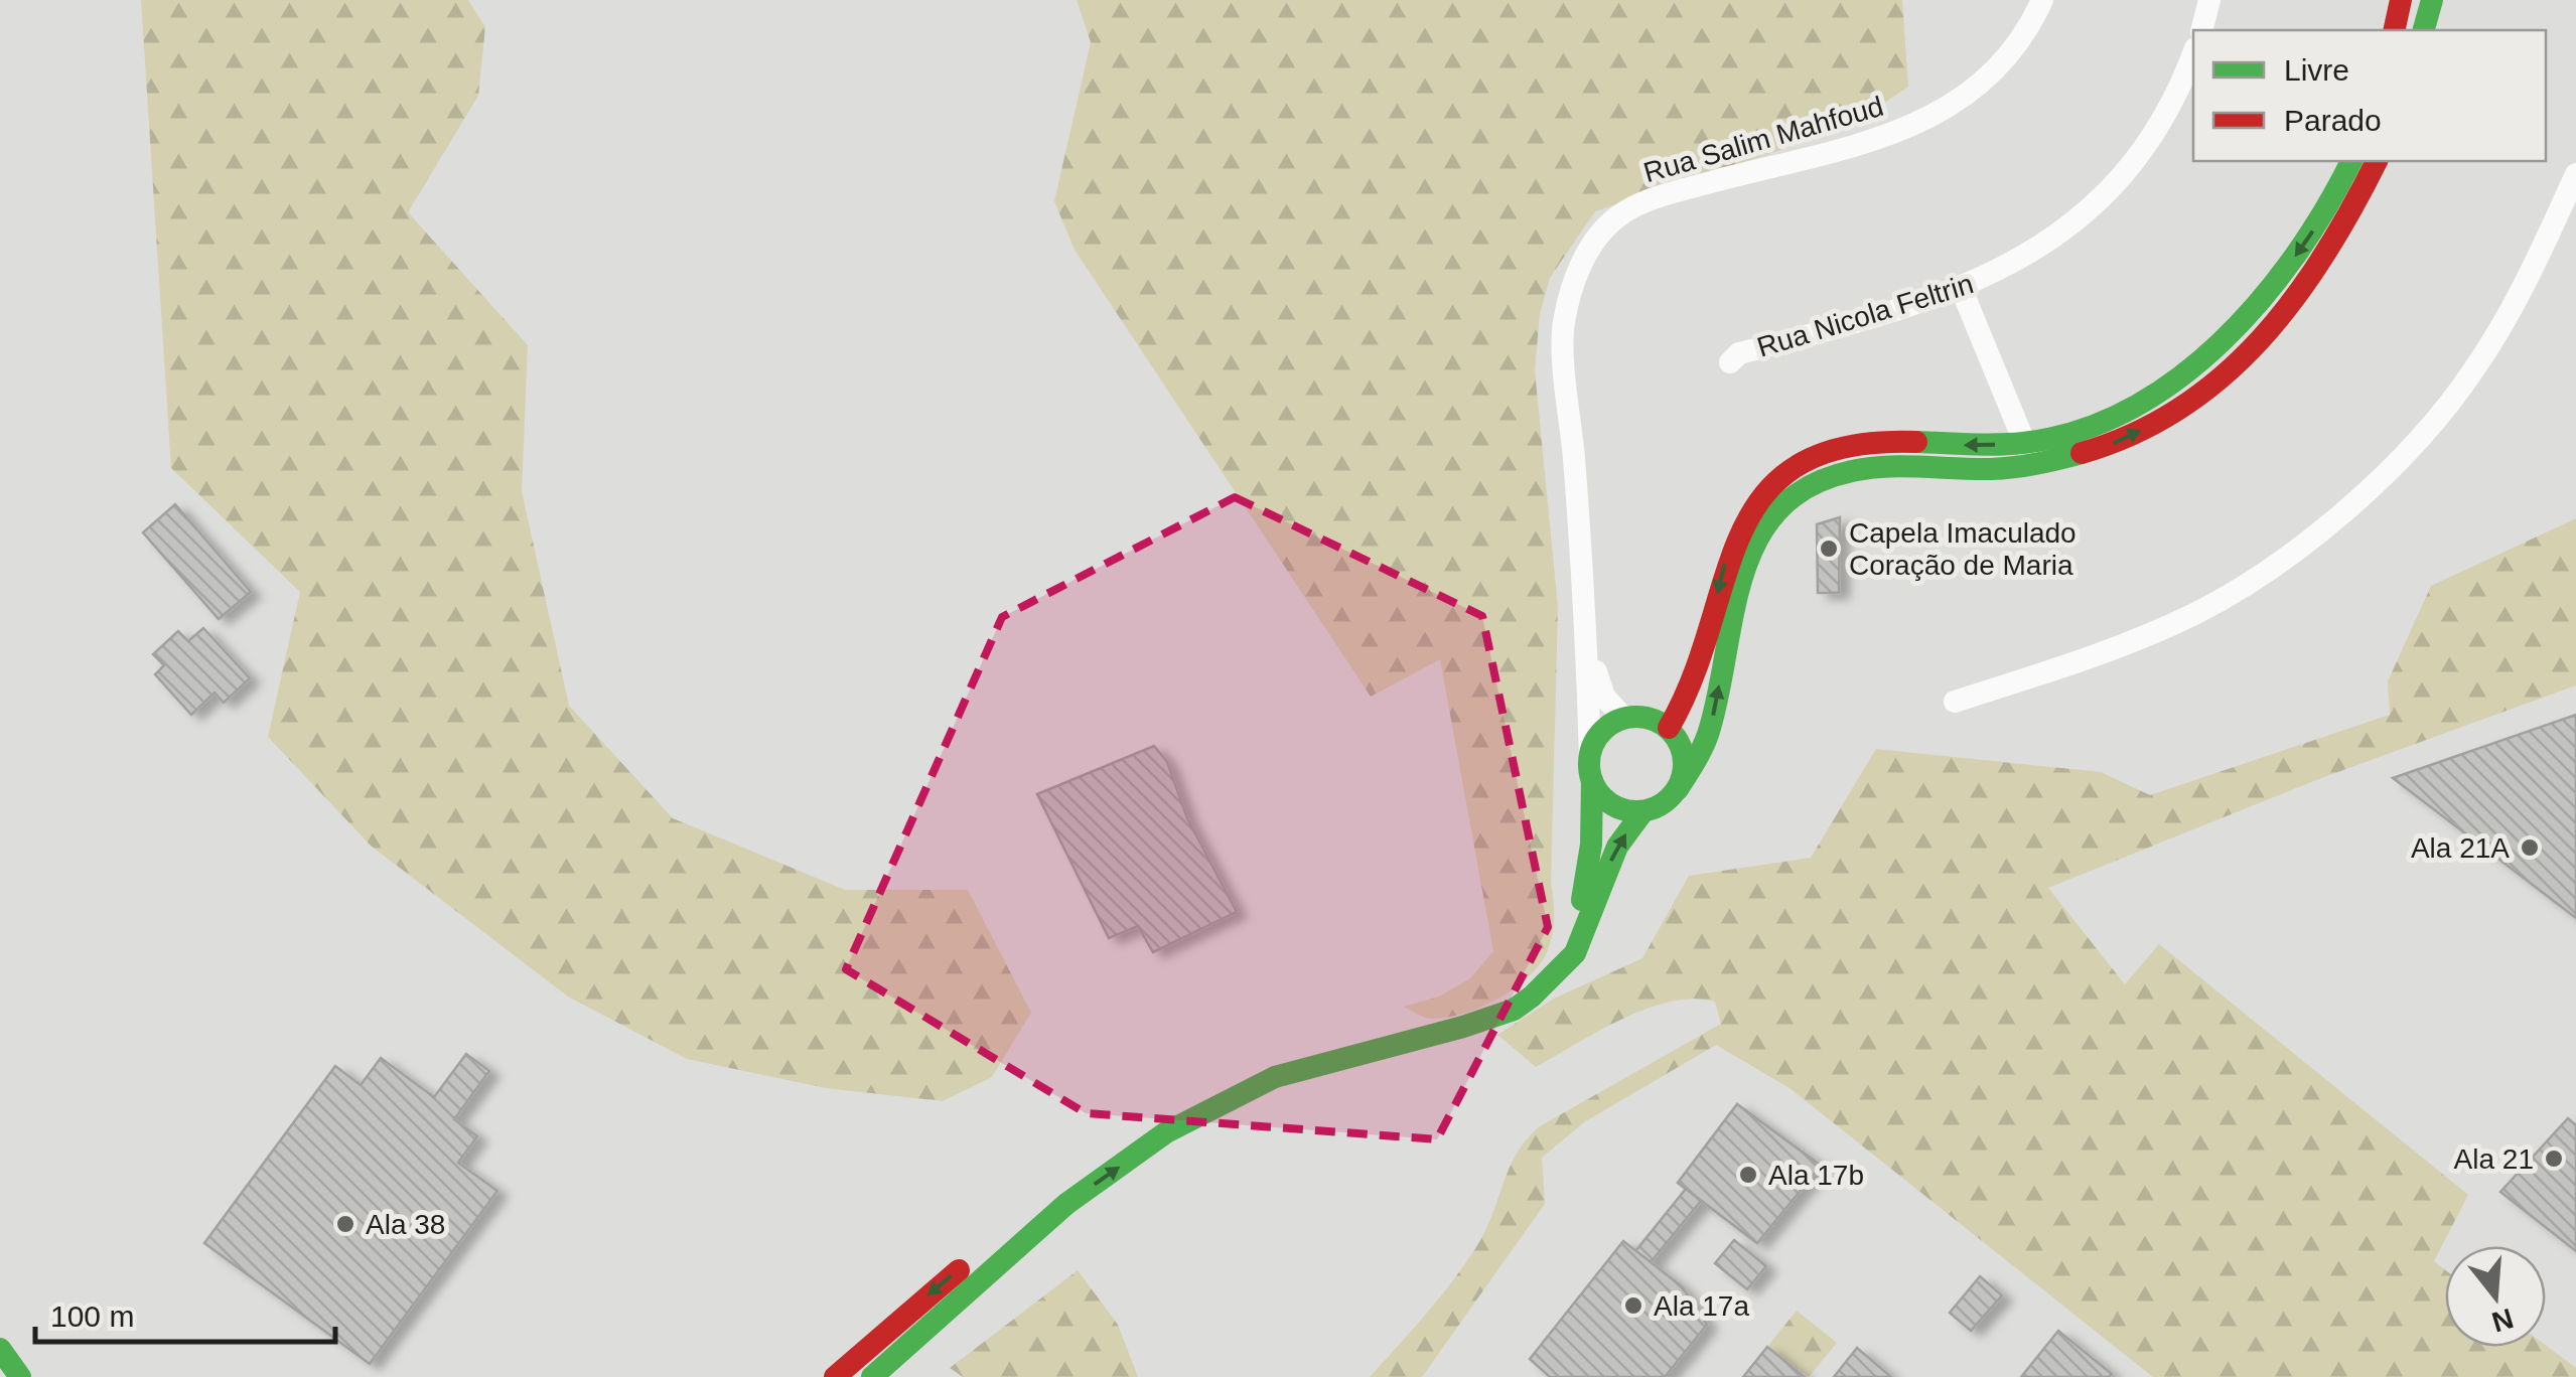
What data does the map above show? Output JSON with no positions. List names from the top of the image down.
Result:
{
  "streets": {
    "street": ["Rua Salim Mahfoud", "Rua Nicola Feltrin"]
  },
  "places": [
    "Capela Imaculado Coração de Maria",
    "Ala 21A",
    "Ala 21",
    "Ala 17b",
    "Ala 38",
    "Ala 17a"
  ],
  "legend": ["Livre", "Parado"],
  "scale_bar": "100 m",
  "north": "bottom"
}
